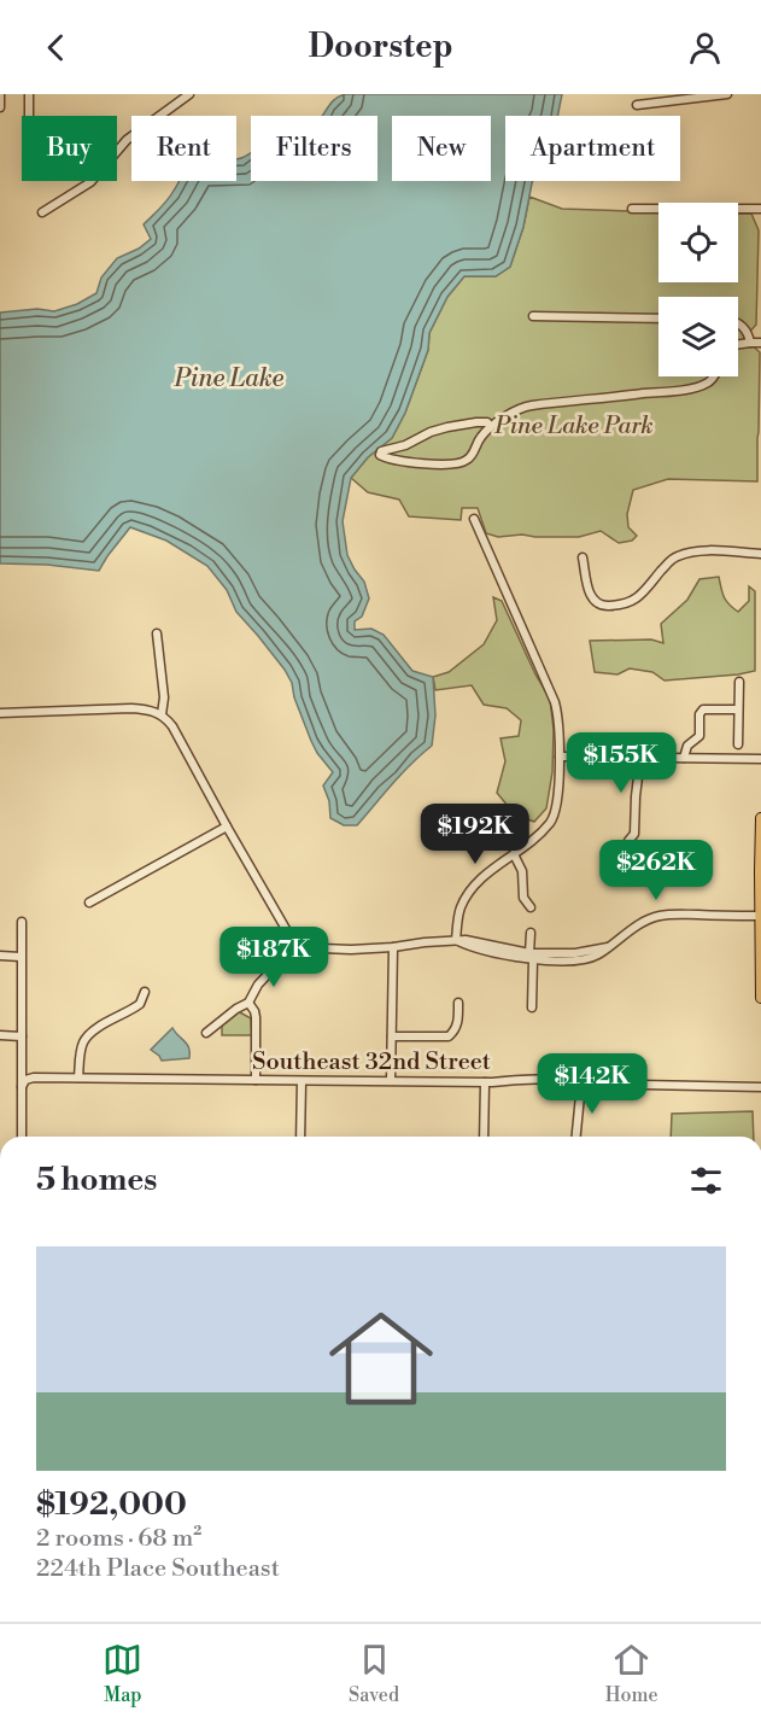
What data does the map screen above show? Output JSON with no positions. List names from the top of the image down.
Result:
{
  "streets": {
    "street": ["Southeast 32nd Street"]
  },
  "water": ["Pine Lake"],
  "parks": ["Pine Lake Park"],
  "page": {
    "header": "Doorstep",
    "chip": [
      "Buy",
      "Rent",
      "Filters",
      "New",
      "Apartment"
    ],
    "price": [
      "$155K",
      "$192K",
      "$262K",
      "$187K",
      "$142K"
    ],
    "heading": "5 homes",
    "list": [
      {
        "name": "$192,000",
        "note": "2 rooms · 68 m² · 224th Place Southeast"
      }
    ],
    "tabs": ["Map", "Saved", "Home"]
  }
}
